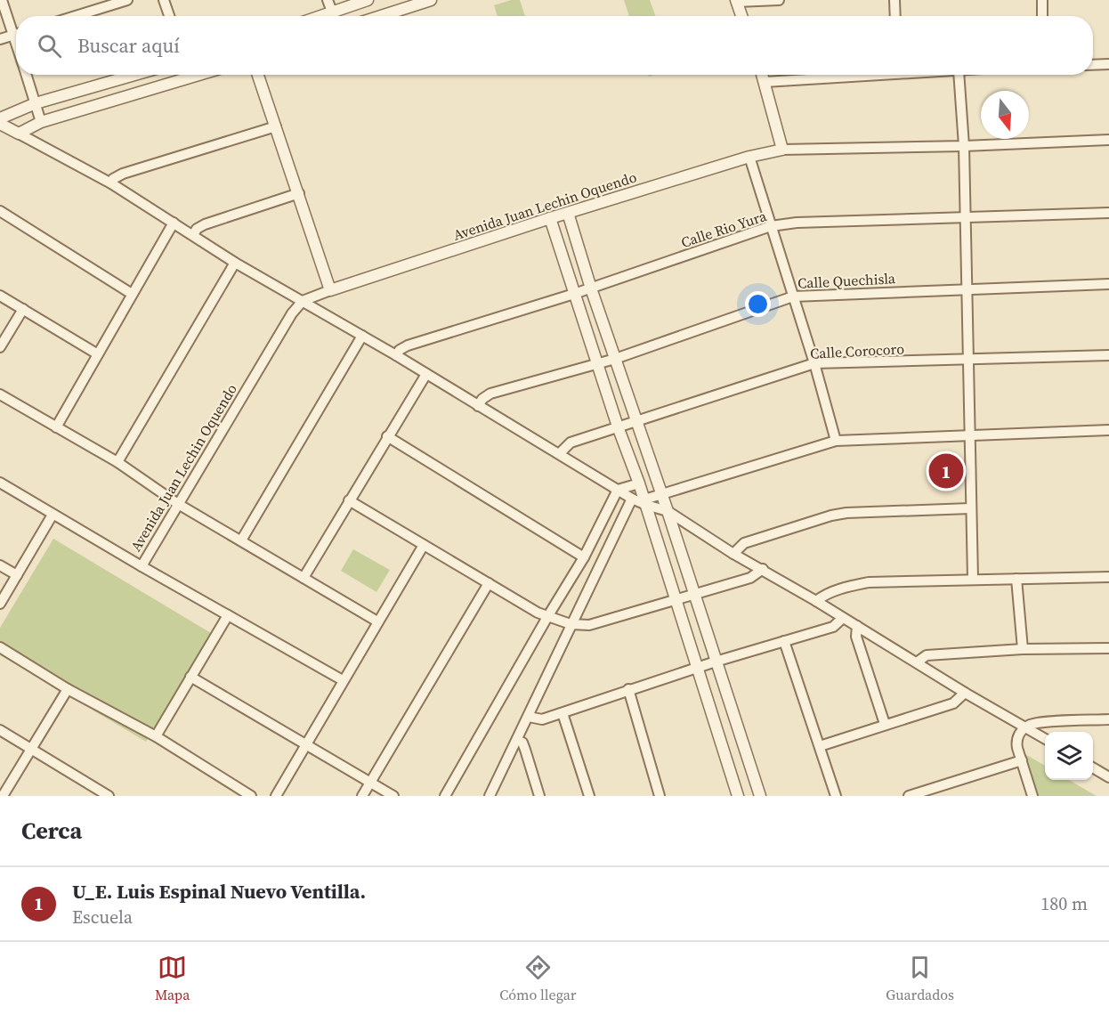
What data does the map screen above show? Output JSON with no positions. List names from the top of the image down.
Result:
{
  "streets": {
    "street": [
      "Avenida Juan Lechin Oquendo",
      "Calle Rio Yura",
      "Calle Quechisla",
      "Calle Corocoro"
    ]
  },
  "north": "bottom",
  "page": {
    "search": "Buscar aquí",
    "pins": "1",
    "heading": "Cerca",
    "list": [
      {
        "mark": "1",
        "name": "U_E. Luis Espinal Nuevo Ventilla.",
        "note": "Escuela",
        "value": "180 m"
      }
    ],
    "nav": ["Mapa", "Cómo llegar", "Guardados"]
  }
}
